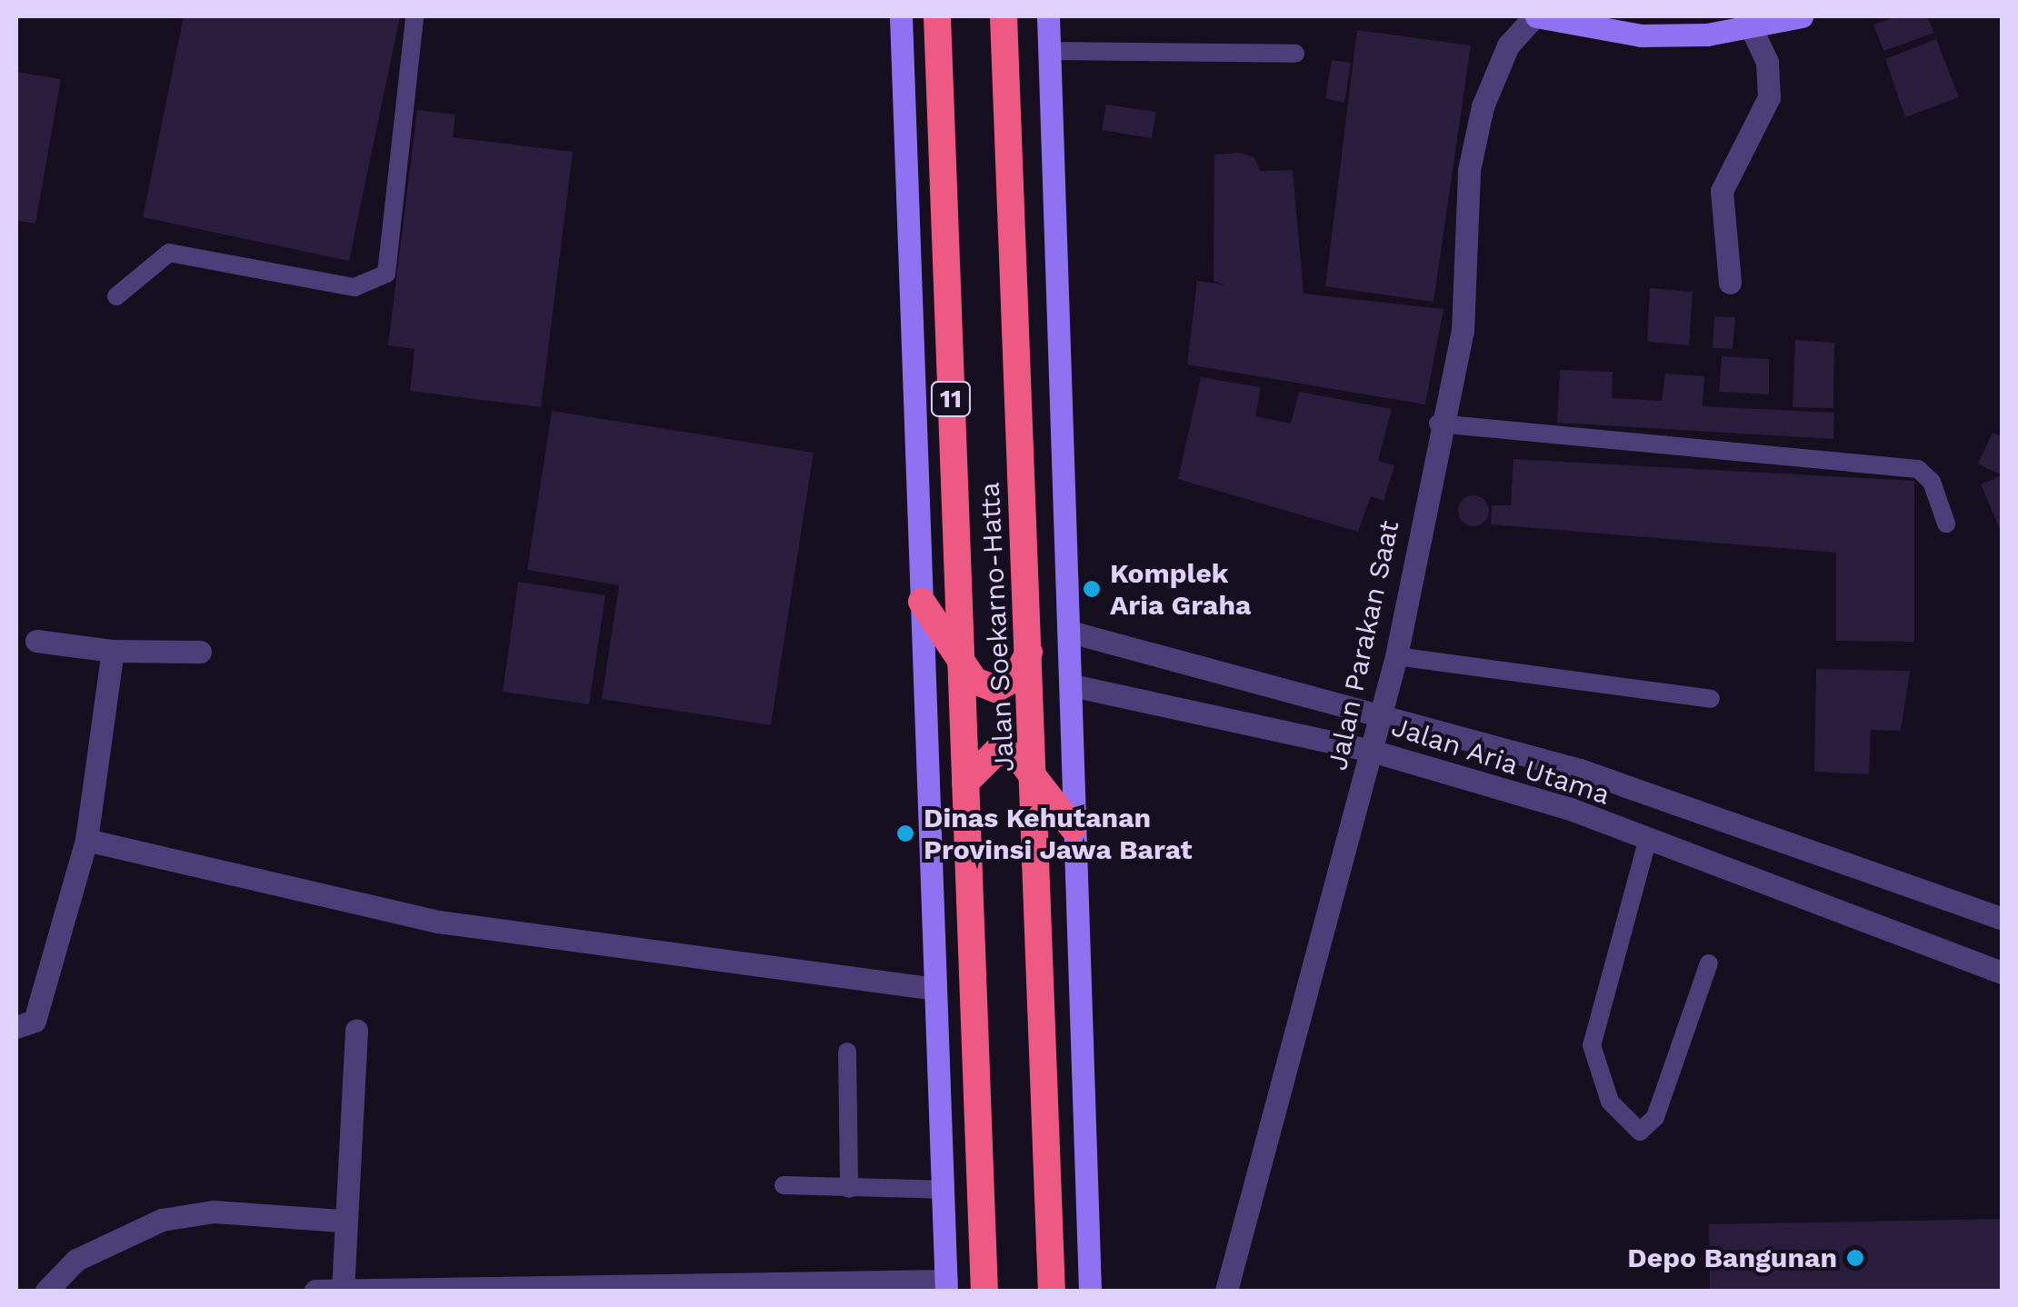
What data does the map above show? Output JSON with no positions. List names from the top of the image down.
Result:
{
  "streets": {
    "highway": ["11", "Jalan Soekarno-Hatta"],
    "street": ["Jalan Parakan Saat", "Jalan Aria Utama"]
  },
  "crossings": [
    ["Jalan Parakan Saat", "Jalan Aria Utama"]
  ],
  "places": ["Komplek Aria Graha", "Dinas Kehutanan Provinsi Jawa Barat", "Depo Bangunan"]
}
